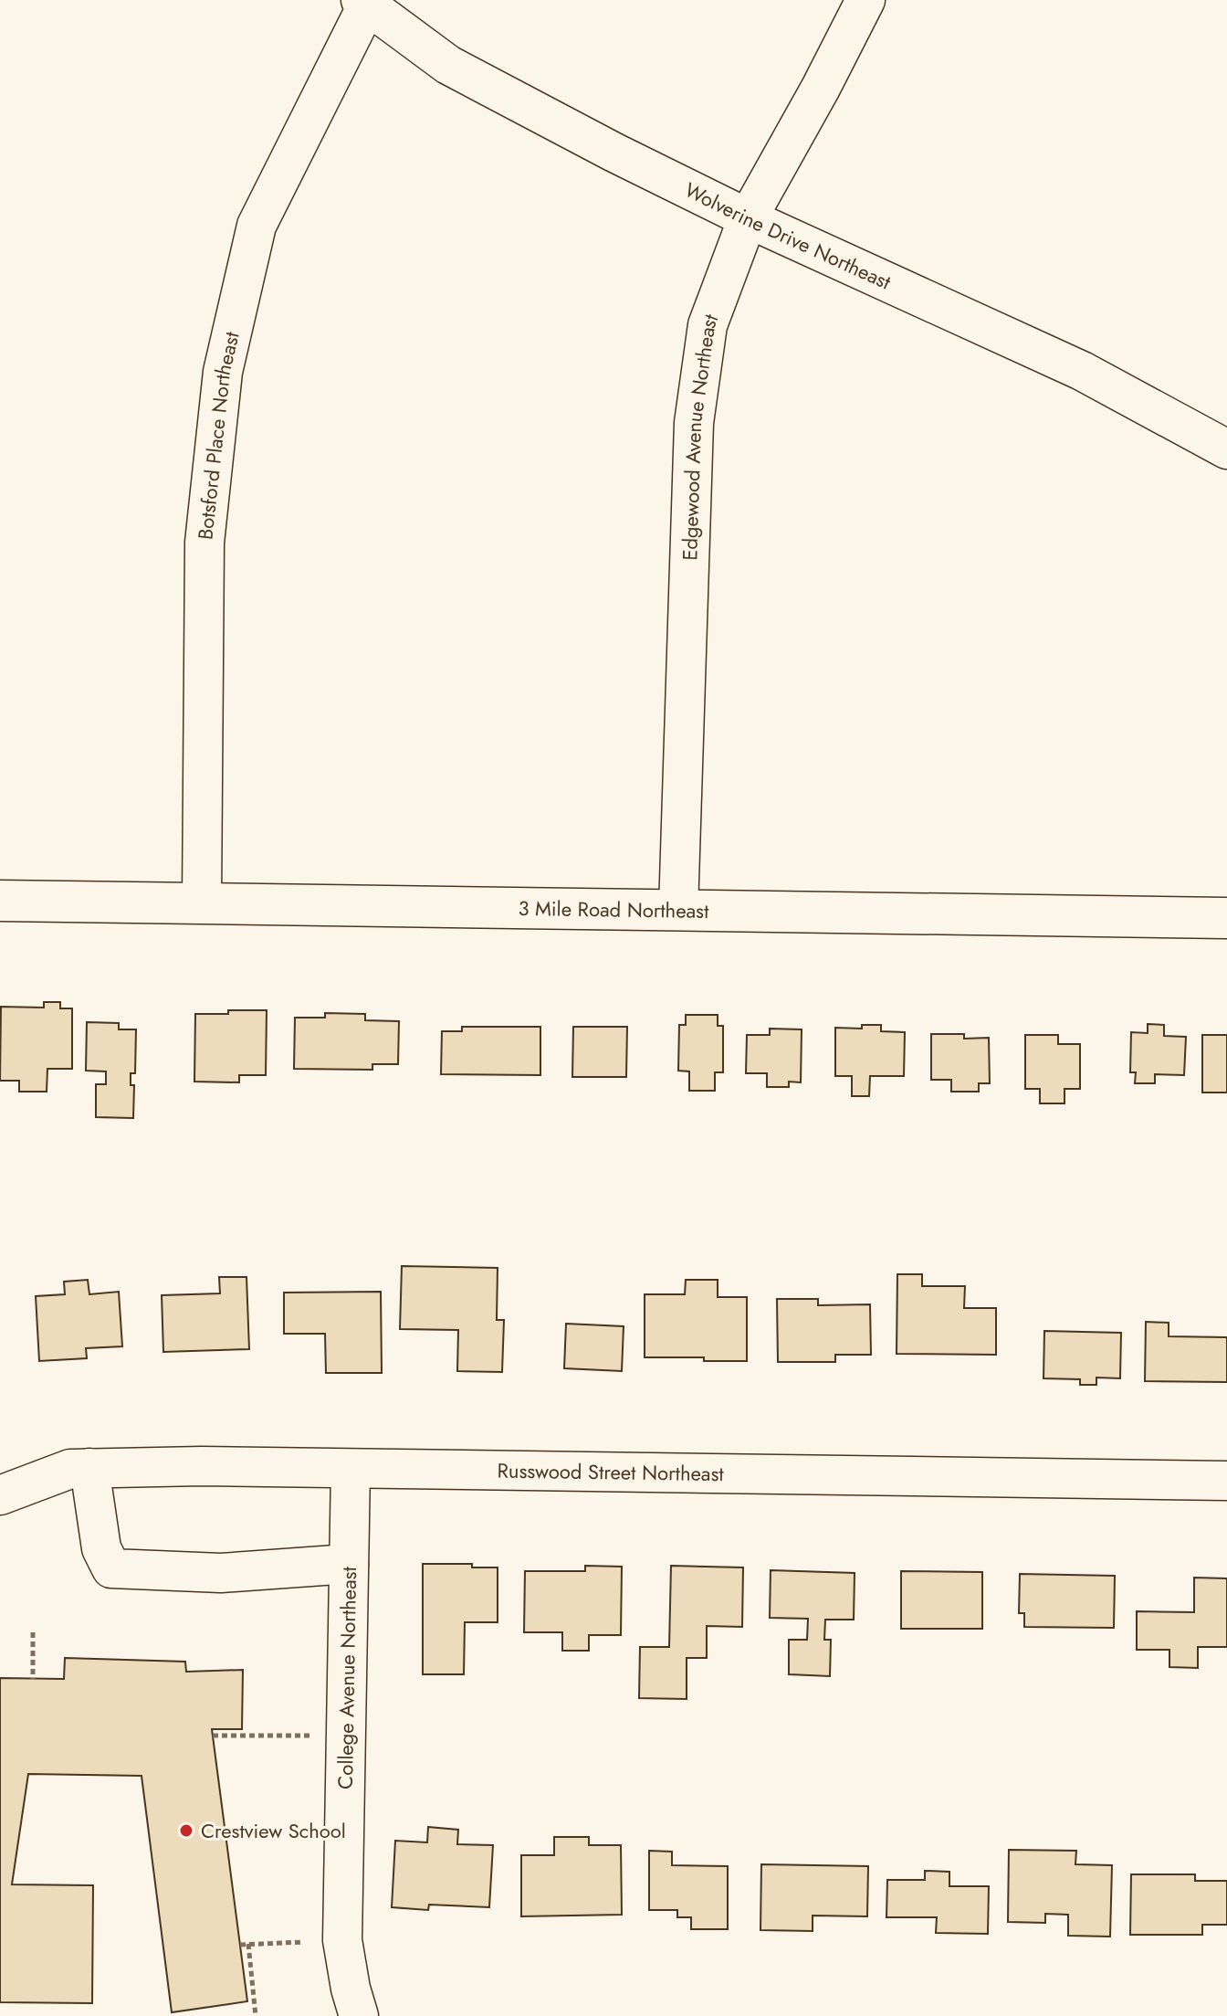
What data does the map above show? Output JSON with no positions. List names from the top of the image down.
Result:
{
  "streets": {
    "main road": ["3 Mile Road Northeast"],
    "street": [
      "Wolverine Drive Northeast",
      "Botsford Place Northeast",
      "Edgewood Avenue Northeast",
      "Russwood Street Northeast",
      "College Avenue Northeast"
    ]
  },
  "crossings": [
    ["Wolverine Drive Northeast", "Botsford Place Northeast"],
    ["Wolverine Drive Northeast", "Edgewood Avenue Northeast"],
    ["Botsford Place Northeast", "3 Mile Road Northeast"],
    ["Edgewood Avenue Northeast", "3 Mile Road Northeast"],
    ["Russwood Street Northeast", "College Avenue Northeast"]
  ],
  "places": ["Crestview School"]
}
